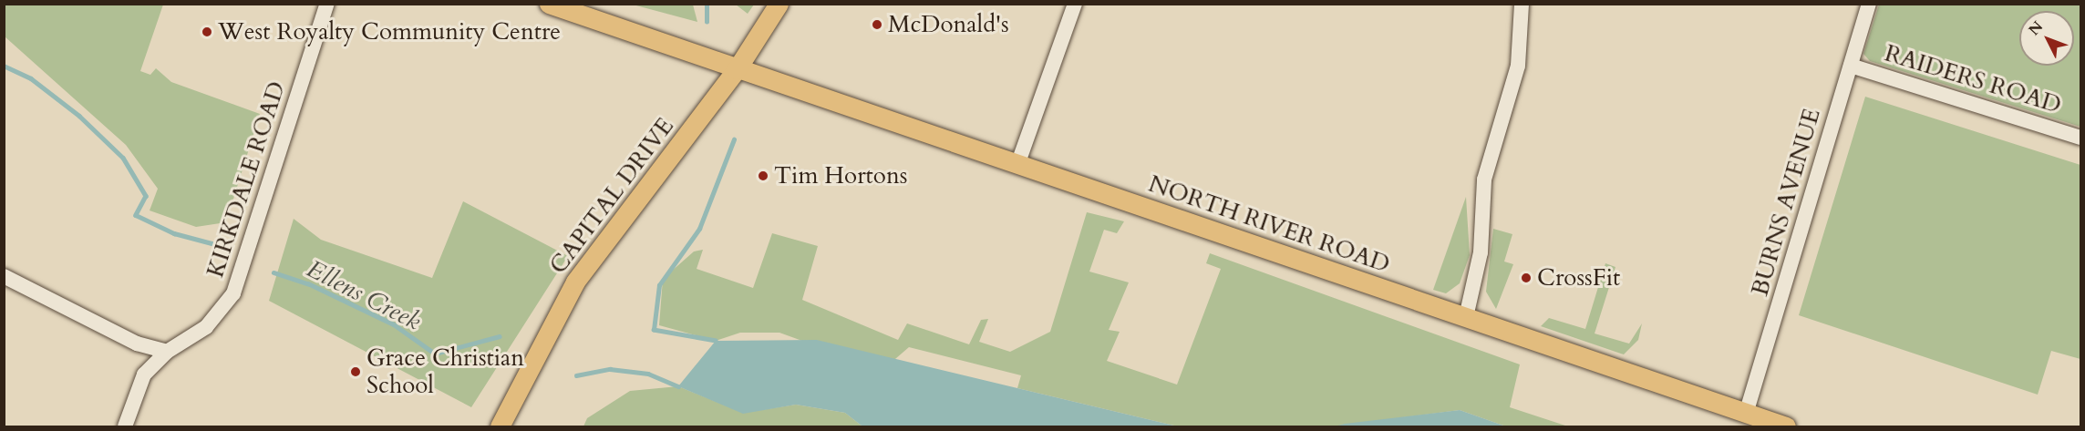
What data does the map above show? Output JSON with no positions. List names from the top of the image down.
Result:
{
  "streets": {
    "main road": ["CAPITAL DRIVE", "NORTH RIVER ROAD"],
    "street": ["RAIDERS ROAD", "KIRKDALE ROAD", "BURNS AVENUE"]
  },
  "crossings": [
    ["RAIDERS ROAD", "BURNS AVENUE"],
    ["CAPITAL DRIVE", "NORTH RIVER ROAD"],
    ["BURNS AVENUE", "NORTH RIVER ROAD"]
  ],
  "water": ["Ellens Creek"],
  "places": [
    "McDonald's",
    "West Royalty Community Centre",
    "Tim Hortons",
    "CrossFit",
    "Grace Christian School"
  ],
  "north": "top left"
}
